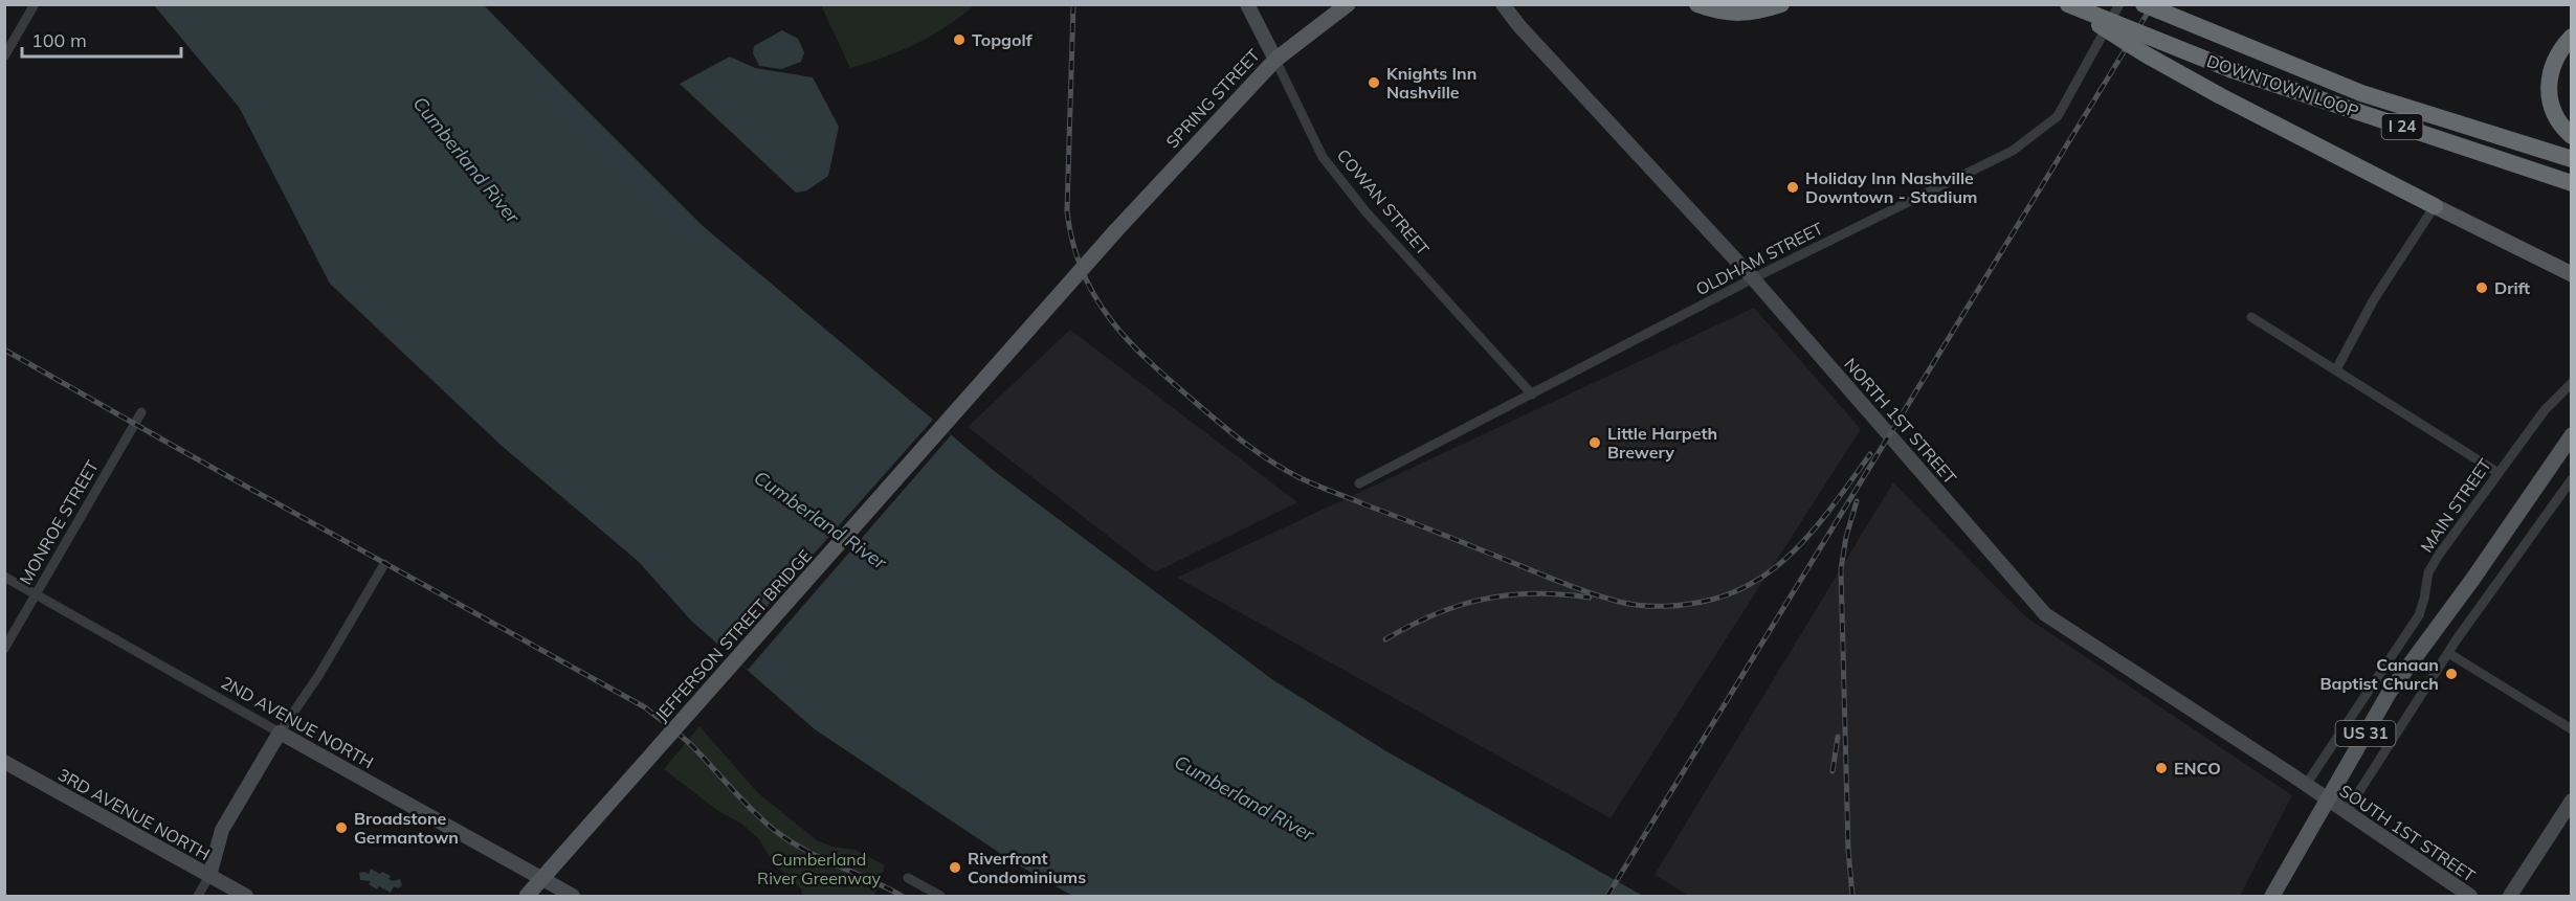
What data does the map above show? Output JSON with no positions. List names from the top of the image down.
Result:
{
  "streets": {
    "highway": ["DOWNTOWN LOOP", "I 24"],
    "main road": ["SPRING STREET", "JEFFERSON STREET BRIDGE", "US 31"],
    "street": [
      "COWAN STREET",
      "OLDHAM STREET",
      "NORTH 1ST STREET",
      "MAIN STREET",
      "MONROE STREET",
      "2ND AVENUE NORTH",
      "3RD AVENUE NORTH",
      "SOUTH 1ST STREET"
    ]
  },
  "crossings": [
    ["SPRING STREET", "COWAN STREET"],
    ["SPRING STREET", "JEFFERSON STREET BRIDGE"],
    ["COWAN STREET", "OLDHAM STREET"],
    ["OLDHAM STREET", "NORTH 1ST STREET"],
    ["NORTH 1ST STREET", "MAIN STREET"],
    ["NORTH 1ST STREET", "SOUTH 1ST STREET"],
    ["MONROE STREET", "2ND AVENUE NORTH"]
  ],
  "water": ["Cumberland River"],
  "parks": ["Cumberland River Greenway"],
  "places": [
    "Topgolf",
    "Knights Inn Nashville",
    "Holiday Inn Nashville Downtown - Stadium",
    "Drift",
    "Little Harpeth Brewery",
    "Canaan Baptist Church",
    "ENCO",
    "Broadstone Germantown",
    "Riverfront Condominiums"
  ],
  "scale_bar": "100 m"
}
